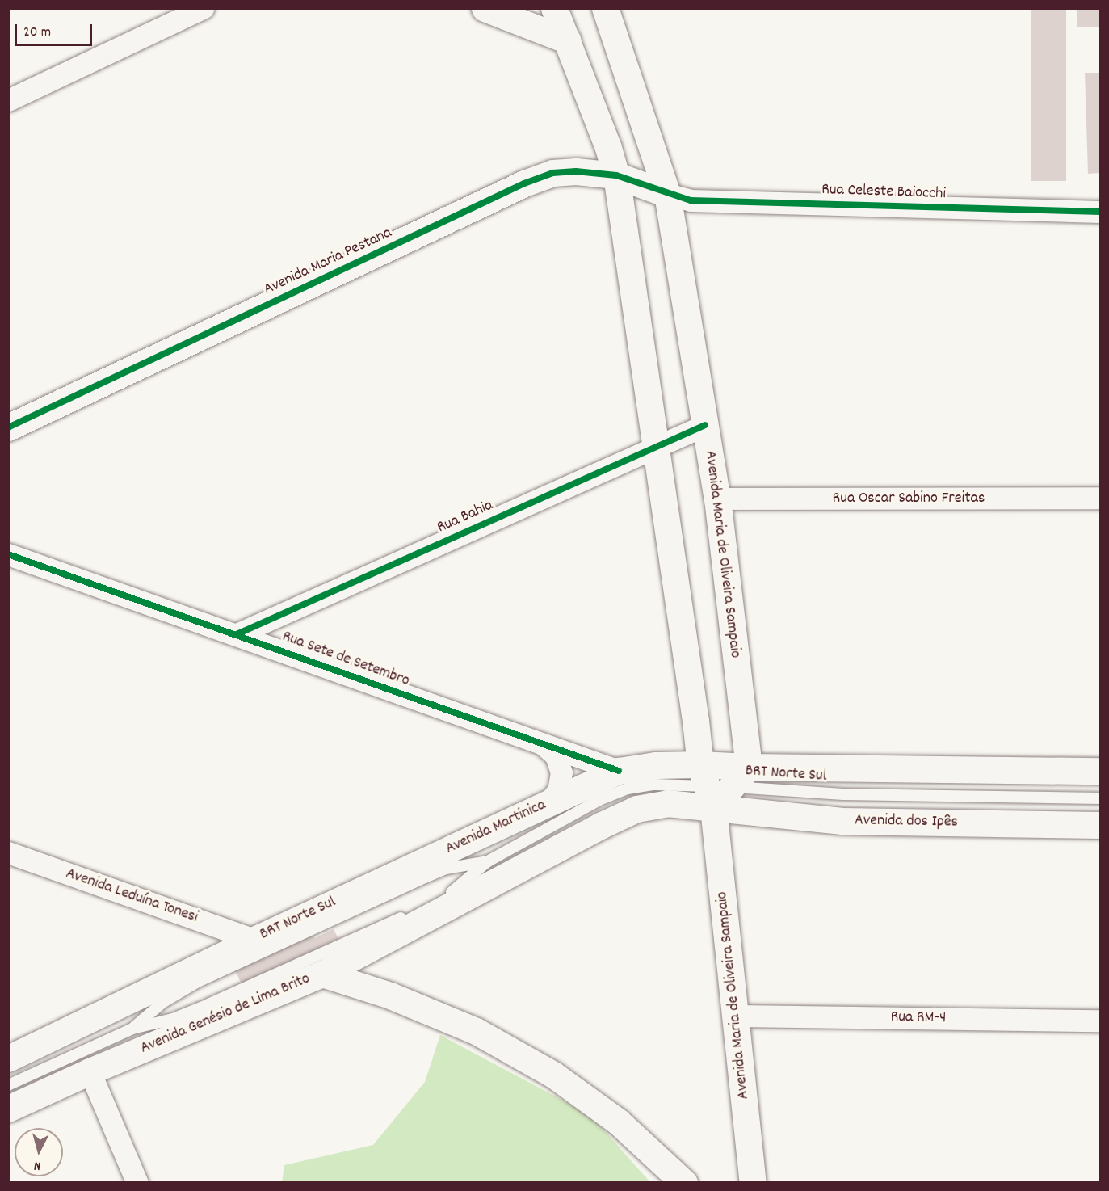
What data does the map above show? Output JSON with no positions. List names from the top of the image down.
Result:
{
  "streets": {
    "main road": [
      "Avenida Maria Pestana",
      "Avenida Maria de Oliveira Sampaio",
      "Avenida dos Ipês",
      "Avenida Martinica",
      "Avenida Genésio de Lima Brito"
    ],
    "street": [
      "Rua Celeste Baiocchi",
      "Rua Oscar Sabino Freitas",
      "Rua Bahia",
      "Rua Sete de Setembro",
      "Avenida Leduína Tonesi",
      "Rua RM-4"
    ],
    "lane": ["BRT Norte Sul"]
  },
  "crossings": [
    ["Rua Celeste Baiocchi", "Avenida Maria Pestana"],
    ["Rua Celeste Baiocchi", "Avenida Maria de Oliveira Sampaio"],
    ["Avenida Maria Pestana", "Avenida Maria de Oliveira Sampaio"],
    ["Rua Oscar Sabino Freitas", "Avenida Maria de Oliveira Sampaio"],
    ["Rua Bahia", "Avenida Maria de Oliveira Sampaio"],
    ["Rua Bahia", "Rua Sete de Setembro"],
    ["Avenida Maria de Oliveira Sampaio", "BRT Norte Sul"],
    ["Avenida Maria de Oliveira Sampaio", "Avenida dos Ipês"],
    ["Avenida Maria de Oliveira Sampaio", "Avenida Martinica"],
    ["Avenida Maria de Oliveira Sampaio", "Rua RM-4"],
    ["Rua Sete de Setembro", "Avenida Martinica"],
    ["BRT Norte Sul", "Avenida dos Ipês"],
    ["BRT Norte Sul", "Avenida Martinica"],
    ["Avenida dos Ipês", "Avenida Martinica"],
    ["Avenida Martinica", "Avenida Leduína Tonesi"],
    ["Avenida Martinica", "Avenida Genésio de Lima Brito"]
  ],
  "scale_bar": "20 m",
  "north": "bottom"
}
